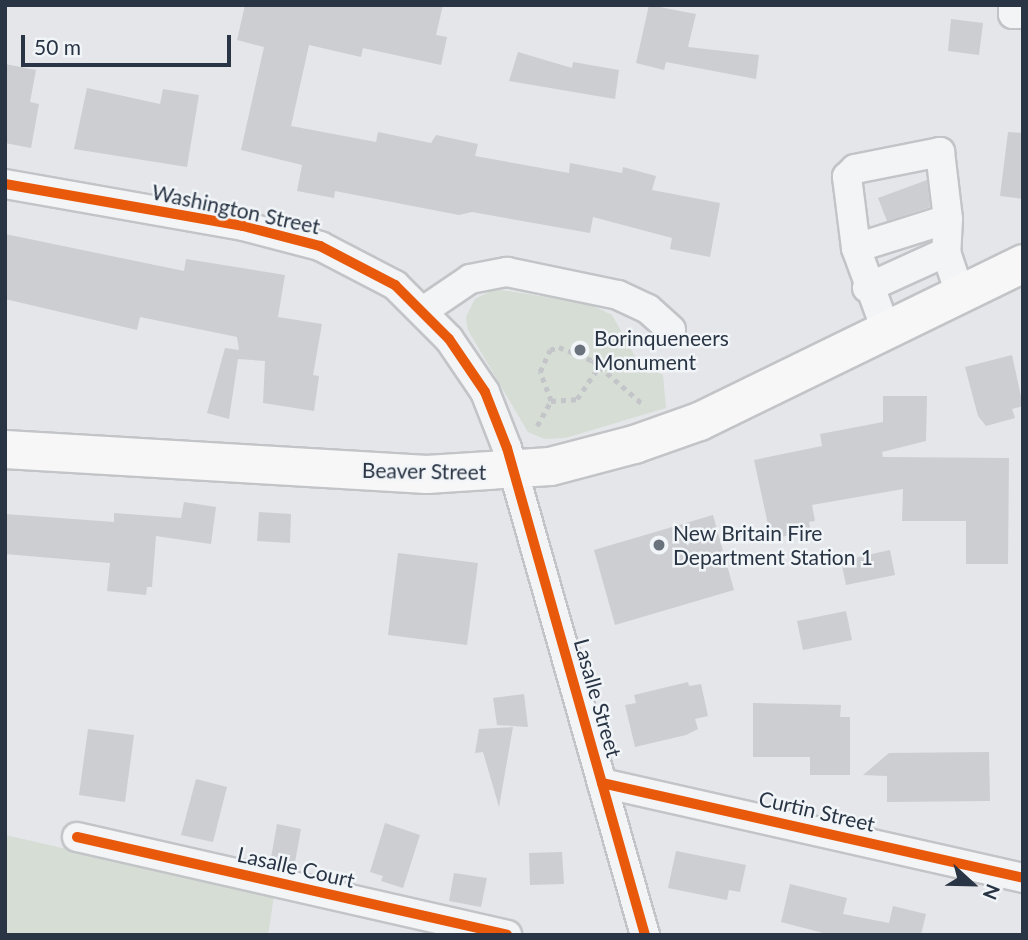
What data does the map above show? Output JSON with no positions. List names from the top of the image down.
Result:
{
  "streets": {
    "main road": ["Beaver Street"],
    "street": [
      "Washington Street",
      "Lasalle Street",
      "Curtin Street",
      "Lasalle Court"
    ]
  },
  "crossings": [
    ["Washington Street", "Beaver Street"],
    ["Washington Street", "Lasalle Street"],
    ["Beaver Street", "Lasalle Street"],
    ["Lasalle Street", "Curtin Street"]
  ],
  "places": ["Borinqueneers Monument", "New Britain Fire Department Station 1"],
  "scale_bar": "50 m",
  "north": "right"
}
